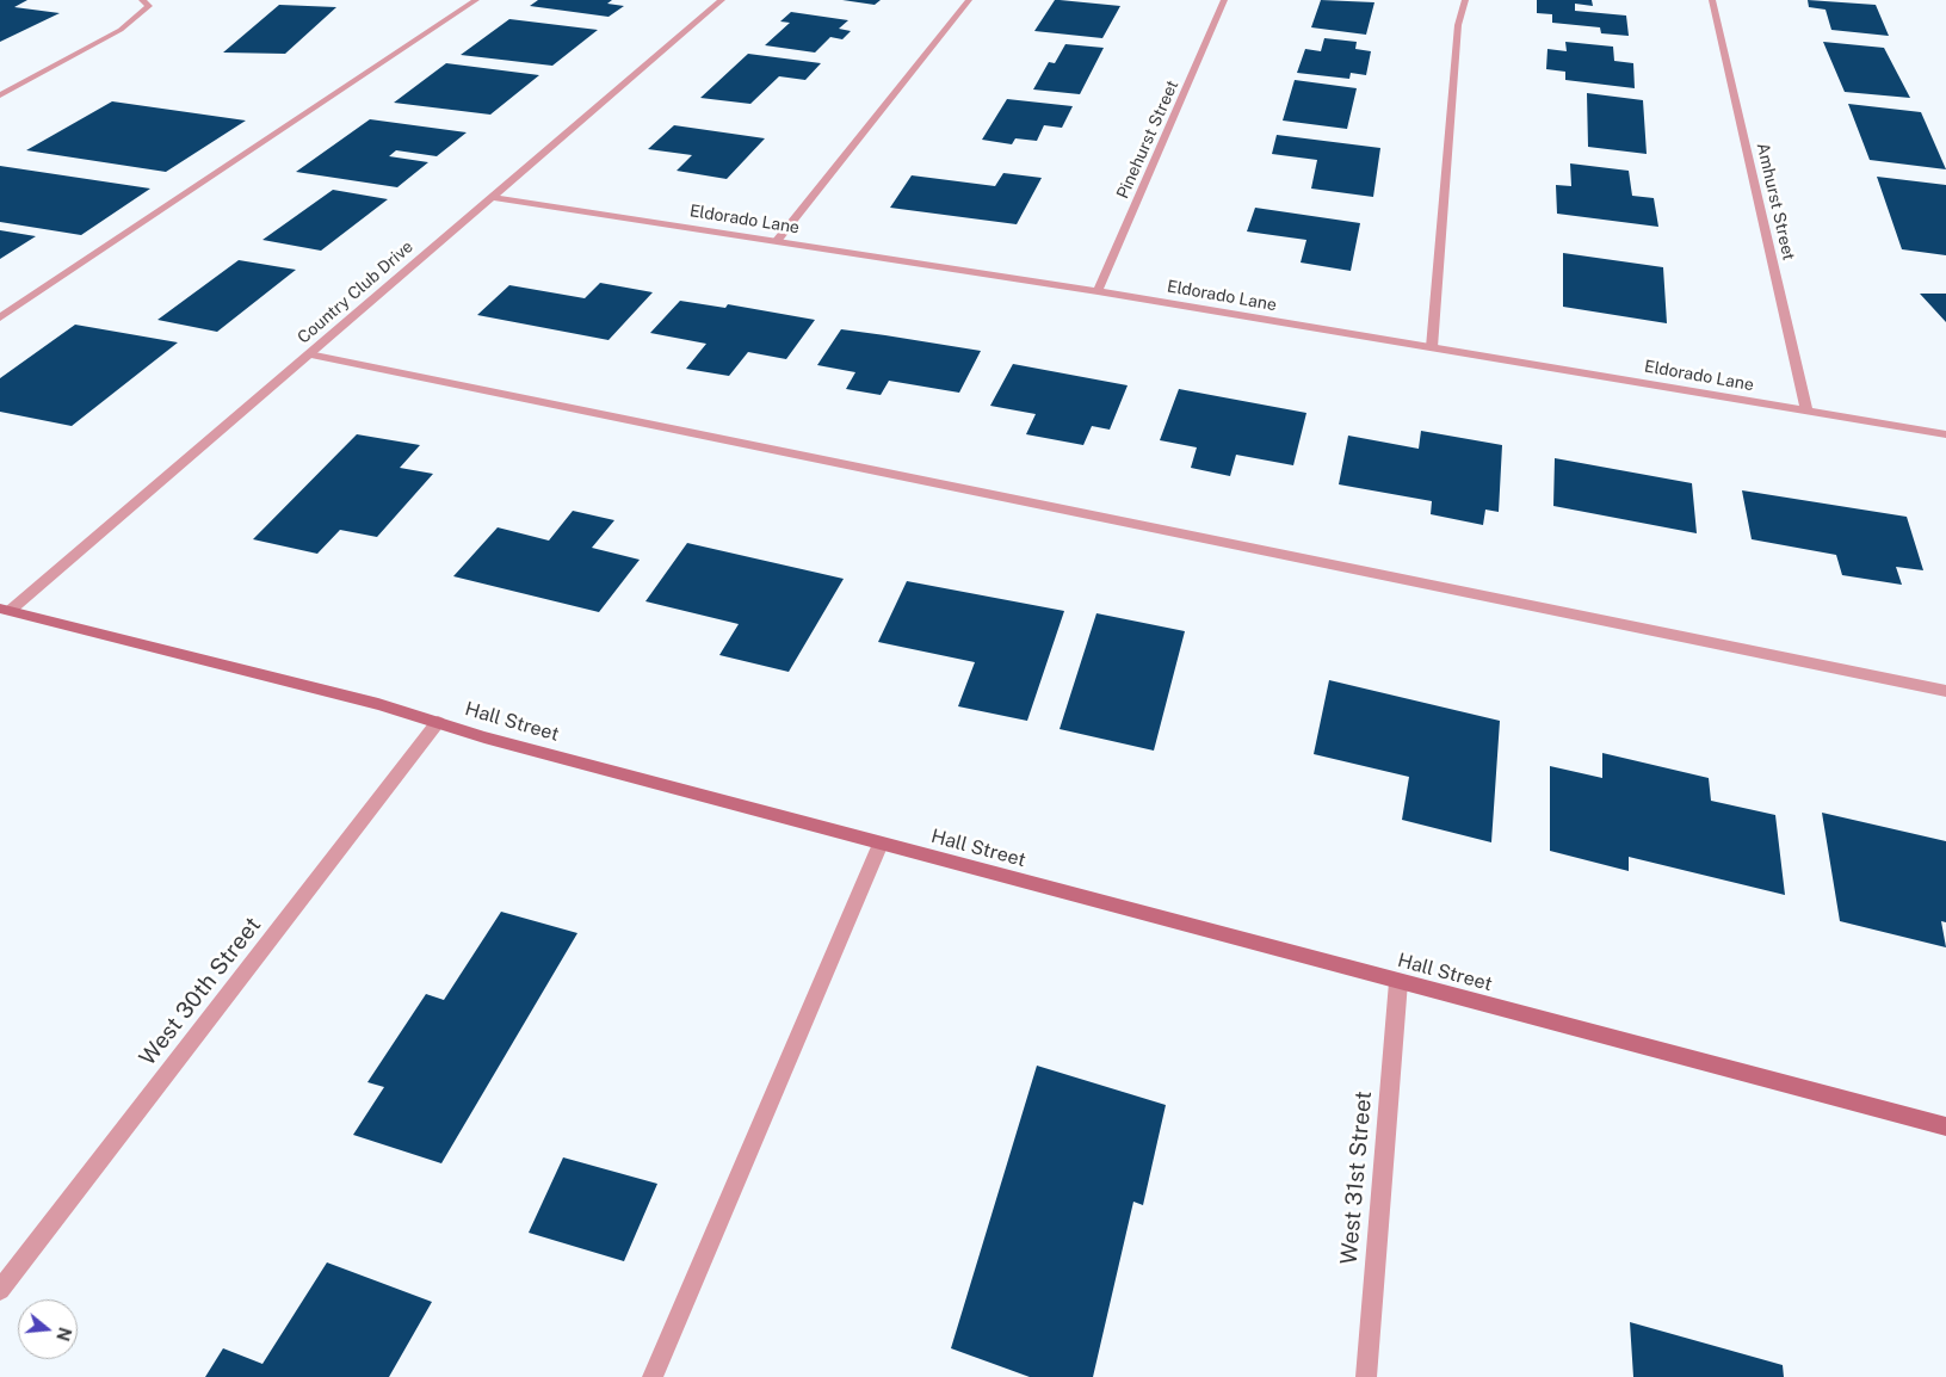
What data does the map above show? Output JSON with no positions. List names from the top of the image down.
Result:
{
  "streets": {
    "street": [
      "Pinehurst Street",
      "Amhurst Street",
      "Eldorado Lane",
      "Country Club Drive",
      "Hall Street",
      "West 30th Street",
      "West 31st Street"
    ]
  },
  "crossings": [
    ["Pinehurst Street", "Eldorado Lane"],
    ["Amhurst Street", "Eldorado Lane"],
    ["Eldorado Lane", "Country Club Drive"],
    ["Country Club Drive", "Hall Street"],
    ["Hall Street", "West 30th Street"],
    ["Hall Street", "West 31st Street"]
  ],
  "north": "right"
}
